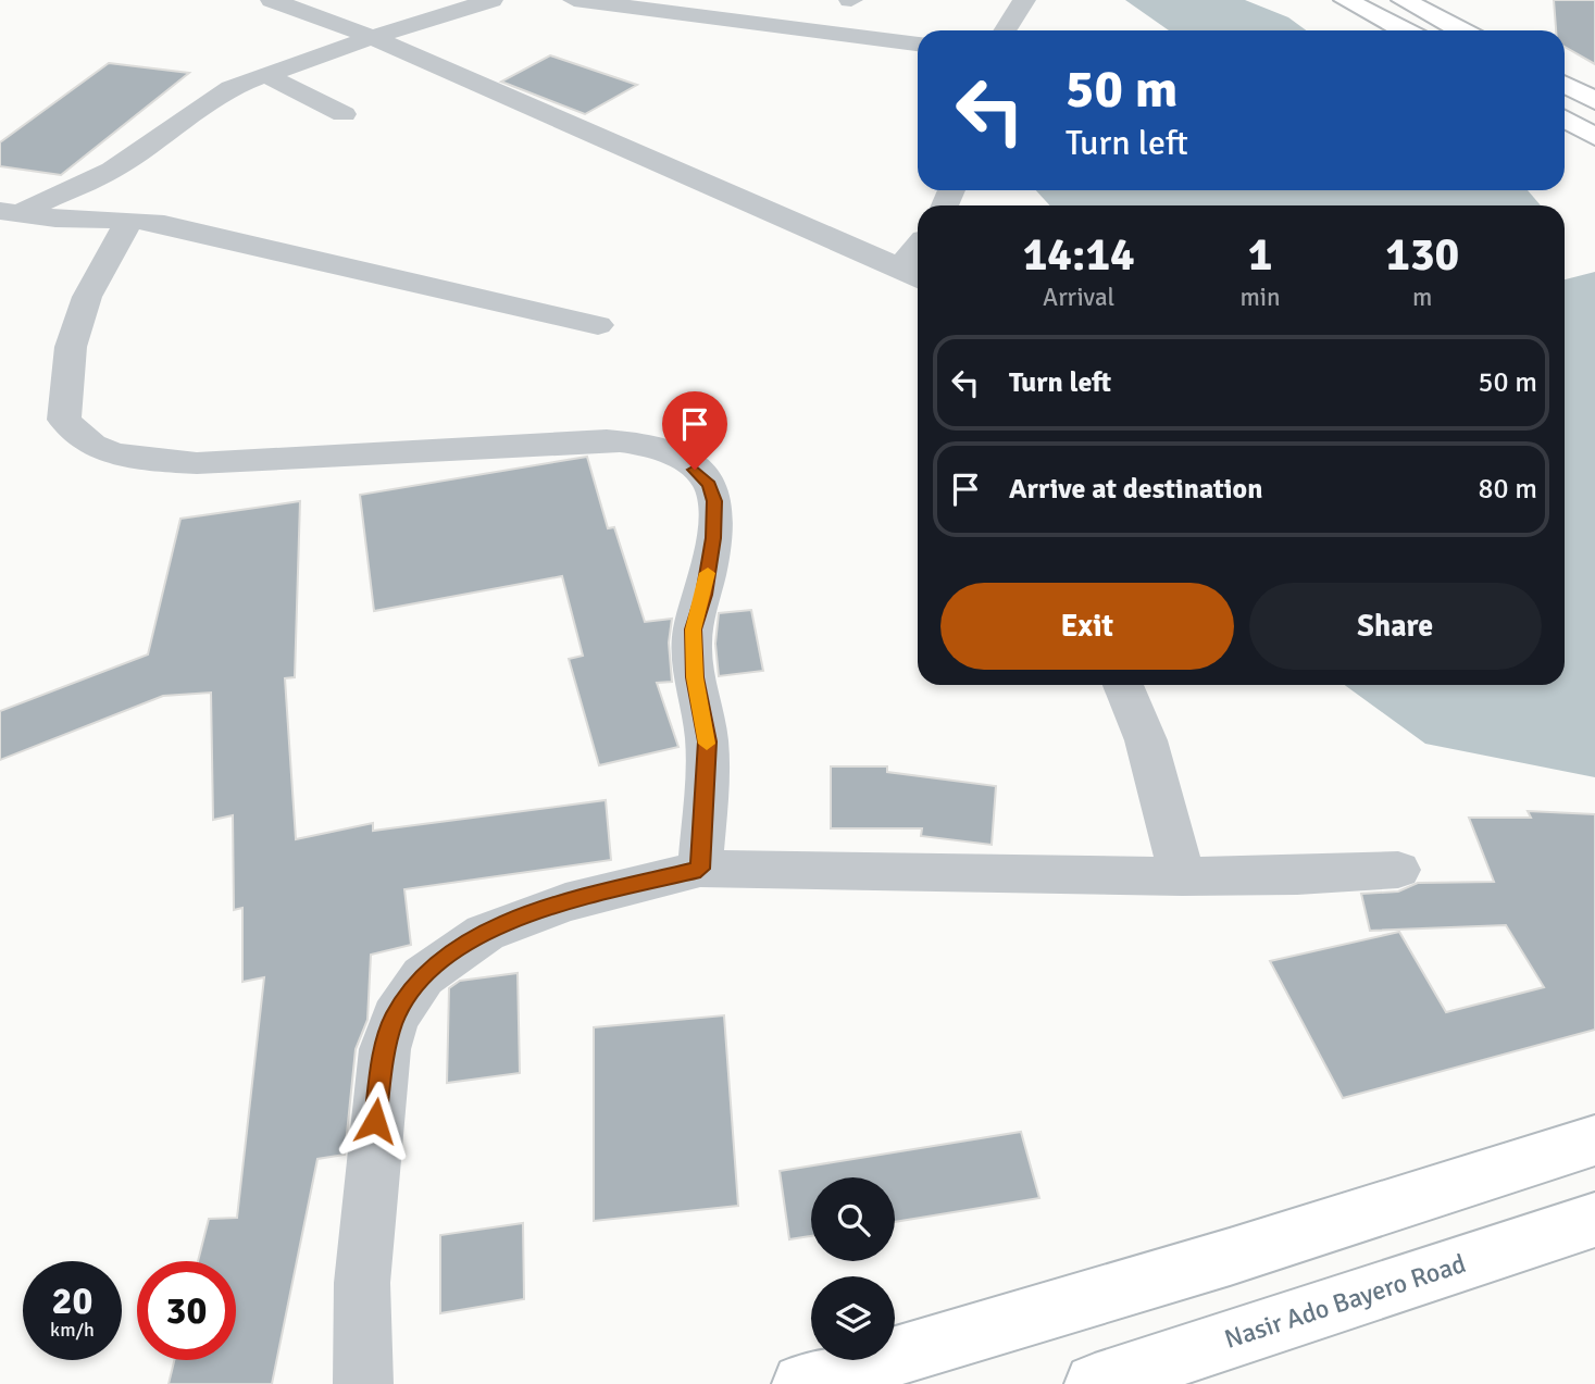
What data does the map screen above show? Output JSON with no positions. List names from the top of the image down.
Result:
{
  "streets": {
    "street": ["Nasir Ado Bayero Road"]
  },
  "page": {
    "turn": ["50 m", "Turn left"],
    "eta": [
      "14:14",
      "Arrival",
      "1",
      "min",
      "130",
      "m"
    ],
    "list": [
      {
        "name": "Turn left",
        "value": "50 m"
      },
      {
        "name": "Arrive at destination",
        "value": "80 m"
      }
    ],
    "buttons": ["Exit", "Share"],
    "speed": "20 km/h",
    "limit": "30"
  }
}
